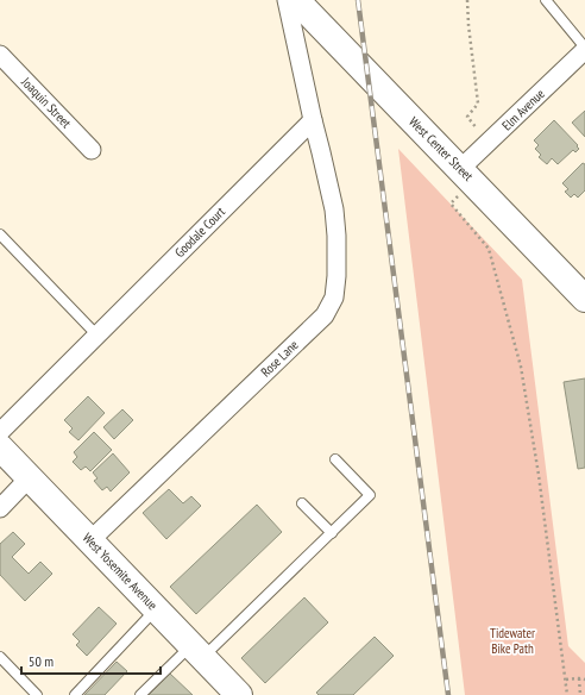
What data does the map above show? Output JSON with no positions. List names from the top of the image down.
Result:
{
  "streets": {
    "street": [
      "Joaquin Street",
      "Elm Avenue",
      "West Center Street",
      "Goodale Court",
      "Rose Lane",
      "West Yosemite Avenue"
    ]
  },
  "crossings": [
    ["Elm Avenue", "West Center Street"],
    ["Goodale Court", "Rose Lane"],
    ["Rose Lane", "West Yosemite Avenue"]
  ],
  "parks": ["Tidewater Bike Path"],
  "scale_bar": "50 m"
}
